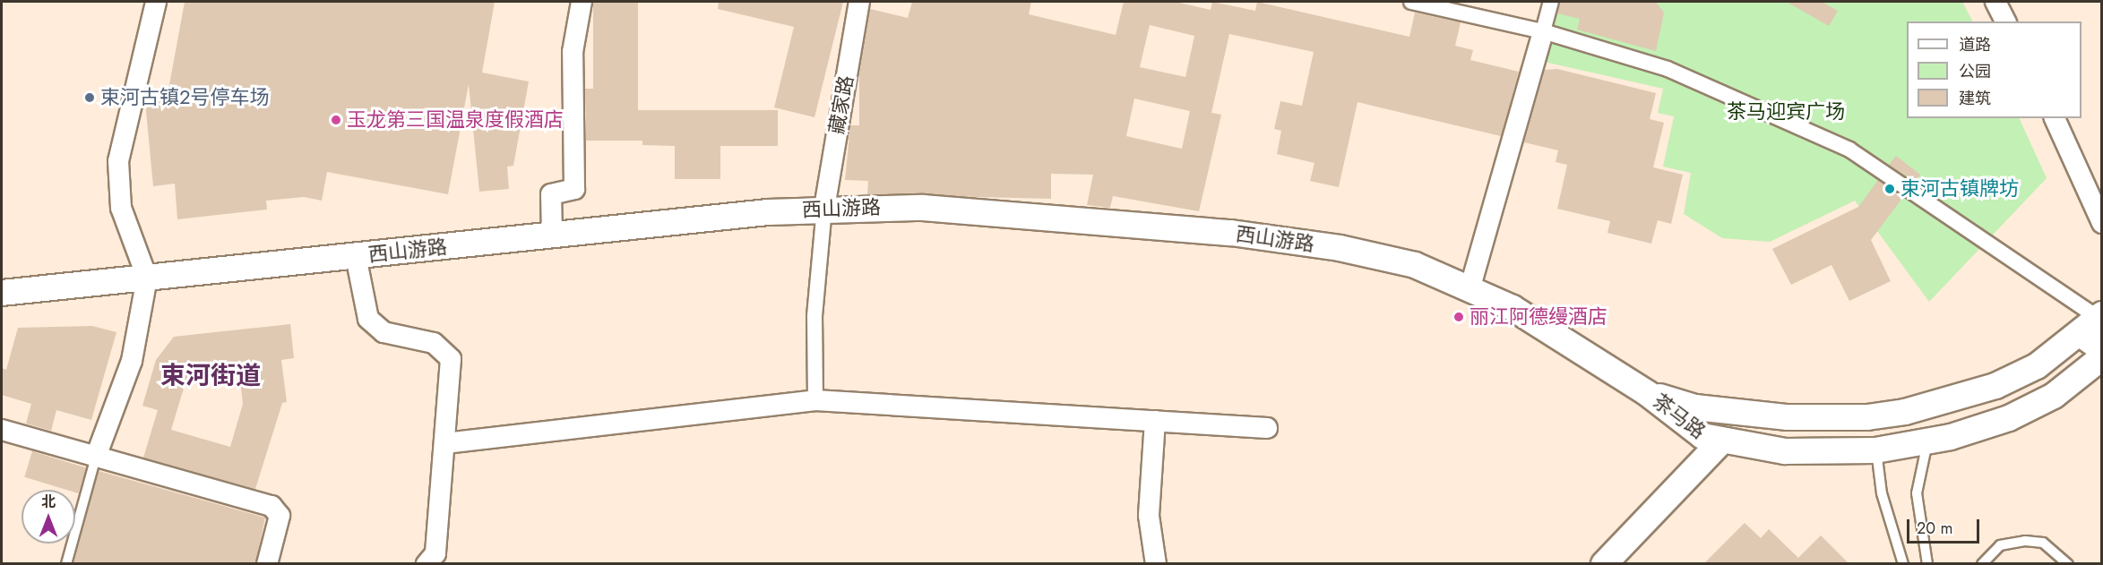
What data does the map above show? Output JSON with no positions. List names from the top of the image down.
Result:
{
  "streets": {
    "street": ["藏家路", "西山游路", "茶马路"]
  },
  "crossings": [
    ["藏家路", "西山游路"],
    ["西山游路", "茶马路"]
  ],
  "districts": ["束河街道"],
  "parks": ["茶马迎宾广场"],
  "places": [
    "束河古镇2号停车场",
    "玉龙第三国温泉度假酒店",
    "束河古镇牌坊",
    "丽江阿德缦酒店"
  ],
  "legend": ["道路", "公园", "建筑"],
  "scale_bar": "20 m",
  "north": "top"
}
